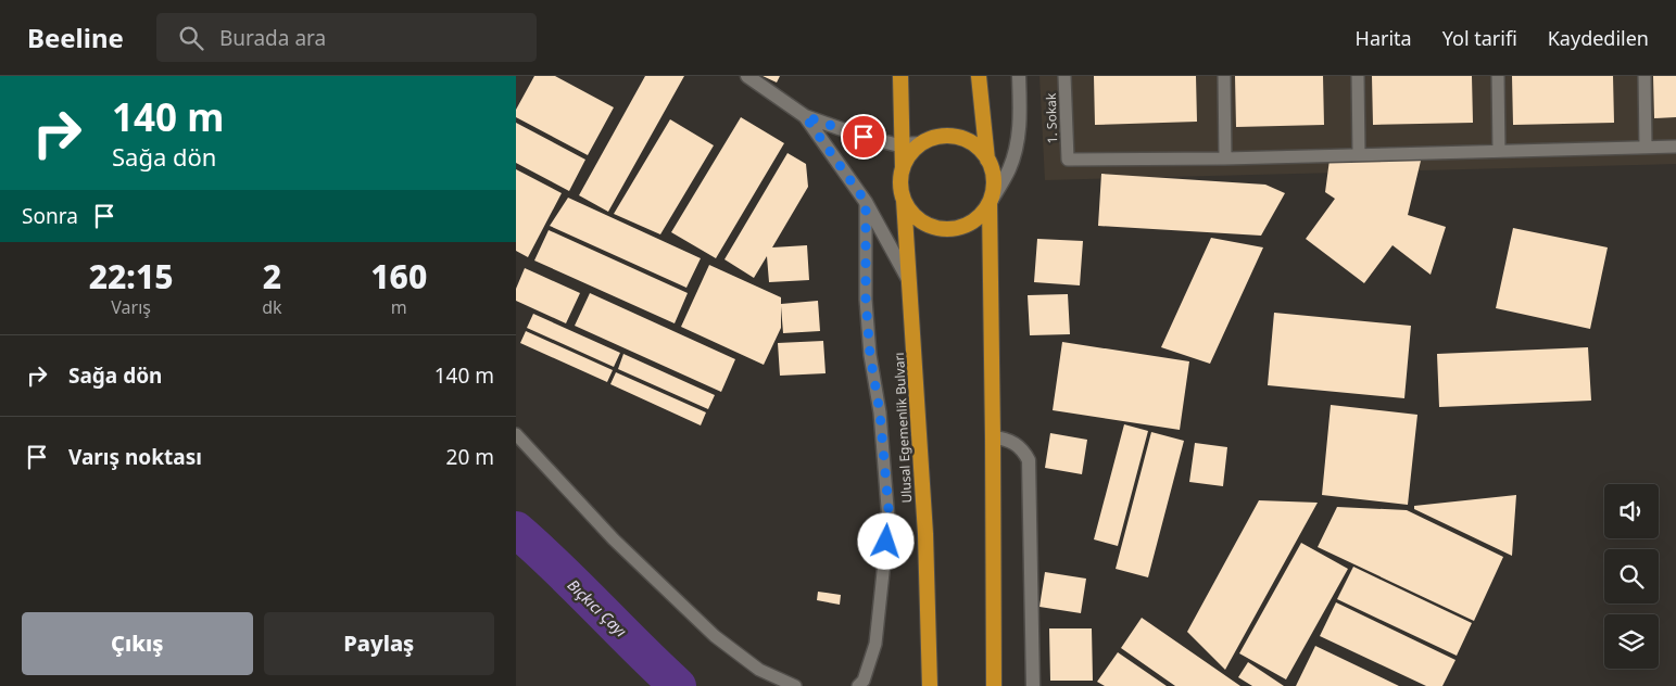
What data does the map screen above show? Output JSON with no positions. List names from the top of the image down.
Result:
{
  "streets": {
    "highway": ["Ulusal Egemenlik Bulvarı"],
    "lane": ["1. Sokak"]
  },
  "water": ["Bıçkıcı Çayı"],
  "page": {
    "header": "Beeline",
    "search": "Burada ara",
    "nav": ["Harita", "Yol tarifi", "Kaydedilen"],
    "turn": ["140 m", "Sağa dön"],
    "then": "Sonra",
    "eta": [
      "22:15",
      "Varış",
      "2",
      "dk",
      "160",
      "m"
    ],
    "list": [
      {
        "name": "Sağa dön",
        "value": "140 m"
      },
      {
        "name": "Varış noktası",
        "value": "20 m"
      }
    ],
    "buttons": ["Çıkış", "Paylaş"]
  }
}
